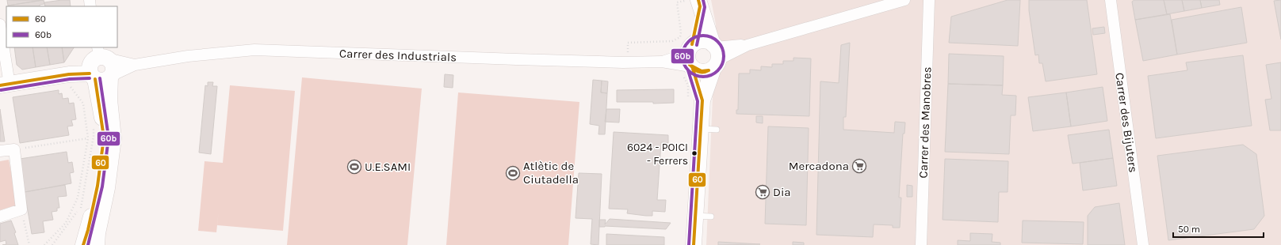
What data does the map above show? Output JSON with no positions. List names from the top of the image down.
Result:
{
  "streets": {
    "street": ["Carrer des Industrials", "Carrer des Manobres", "Carrer des Bijuters"]
  },
  "places": {
    "other": ["6024 - POICI - Ferrers"],
    "supermarket": ["Mercadona", "Dia"],
    "sports": ["U.E.SAMI", "Atlètic de Ciutadella"]
  },
  "lines": ["transit line 60", "transit line 60b"],
  "legend": ["60", "60b"],
  "scale_bar": "50 m"
}
